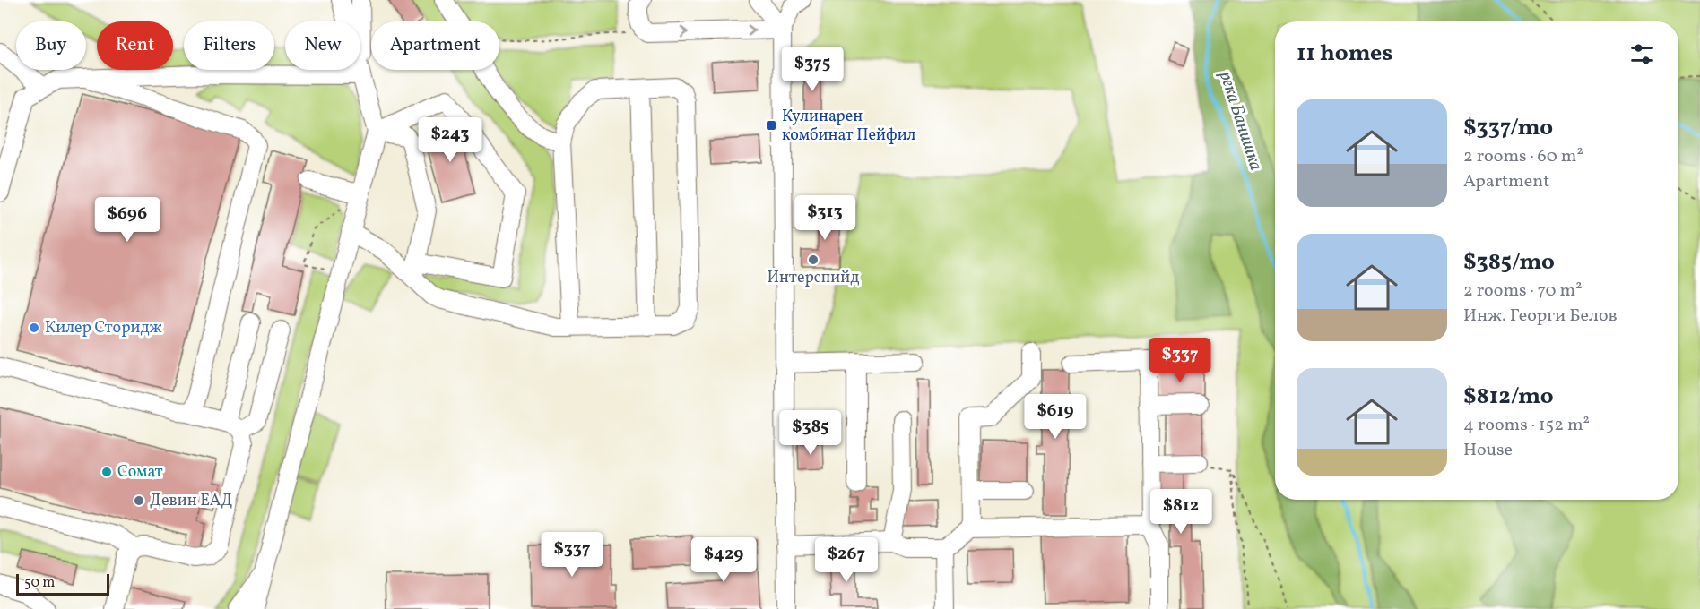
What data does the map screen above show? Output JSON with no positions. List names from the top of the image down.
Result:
{
  "water": ["река Банишка"],
  "places": {
    "transit": ["Кулинарен комбинат Пейфил"],
    "other": [
      "Интерспийд",
      "Килер Сторидж",
      "Сомат",
      "Девин ЕАД"
    ]
  },
  "scale_bar": "50 m",
  "page": {
    "chip": [
      "Buy",
      "Rent",
      "Filters",
      "New",
      "Apartment"
    ],
    "heading": "11 homes",
    "price": [
      "$375",
      "$243",
      "$313",
      "$696",
      "$337",
      "$619",
      "$385",
      "$812",
      "$337",
      "$429",
      "$267"
    ],
    "list": [
      {
        "name": "$337/mo",
        "note": "2 rooms · 60 m² · Apartment"
      },
      {
        "name": "$385/mo",
        "note": "2 rooms · 70 m² · Инж. Георги Белов"
      },
      {
        "name": "$812/mo",
        "note": "4 rooms · 152 m² · House"
      }
    ],
    "scale": "50 m"
  }
}
